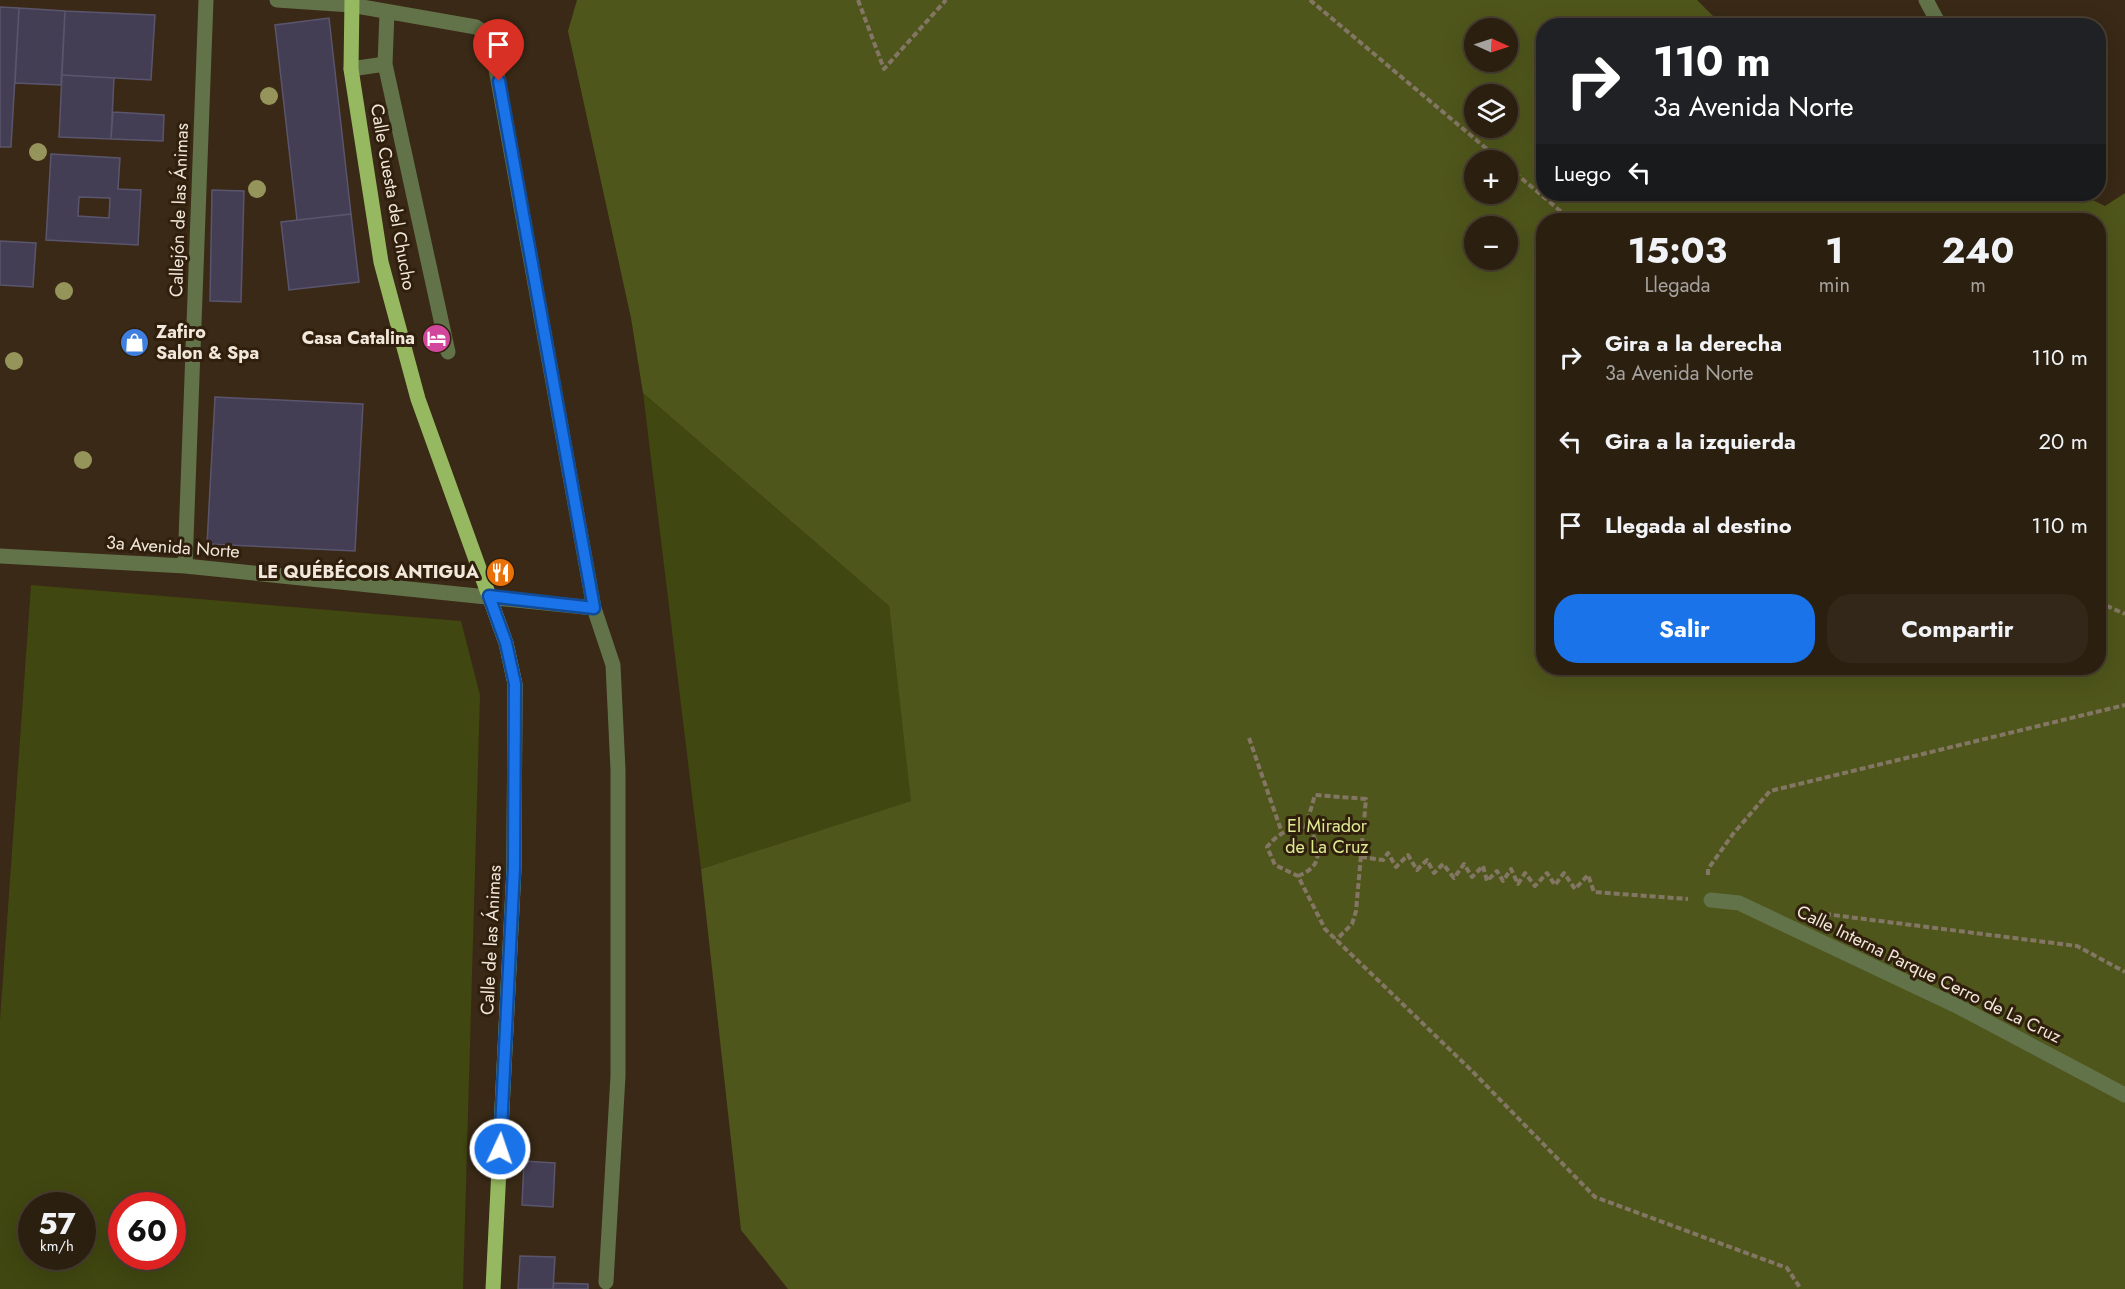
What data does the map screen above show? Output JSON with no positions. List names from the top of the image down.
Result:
{
  "streets": {
    "main road": ["Calle Cuesta del Chucho", "Calle de las Ánimas"],
    "street": ["Callejón de las Ánimas", "3a Avenida Norte", "Calle Interna Parque Cerro de La Cruz"]
  },
  "crossings": [
    ["Calle Cuesta del Chucho", "3a Avenida Norte"],
    ["Calle Cuesta del Chucho", "Calle de las Ánimas"],
    ["Callejón de las Ánimas", "3a Avenida Norte"],
    ["3a Avenida Norte", "Calle de las Ánimas"]
  ],
  "parks": ["El Mirador de La Cruz"],
  "places": {
    "hotel": ["Casa Catalina"],
    "shop": ["Zafiro Salon & Spa"],
    "restaurant": ["LE QUÉBÉCOIS ANTIGUA"]
  },
  "north": "right",
  "page": {
    "map_buttons": ["+", "−"],
    "turn": ["110 m", "3a Avenida Norte"],
    "then": "Luego",
    "eta": [
      "15:03",
      "Llegada",
      "1",
      "min",
      "240",
      "m"
    ],
    "list": [
      {
        "name": "Gira a la derecha",
        "note": "3a Avenida Norte",
        "value": "110 m"
      },
      {
        "name": "Gira a la izquierda",
        "value": "20 m"
      },
      {
        "name": "Llegada al destino",
        "value": "110 m"
      }
    ],
    "buttons": ["Salir", "Compartir"],
    "speed": "57 km/h",
    "limit": "60"
  }
}
